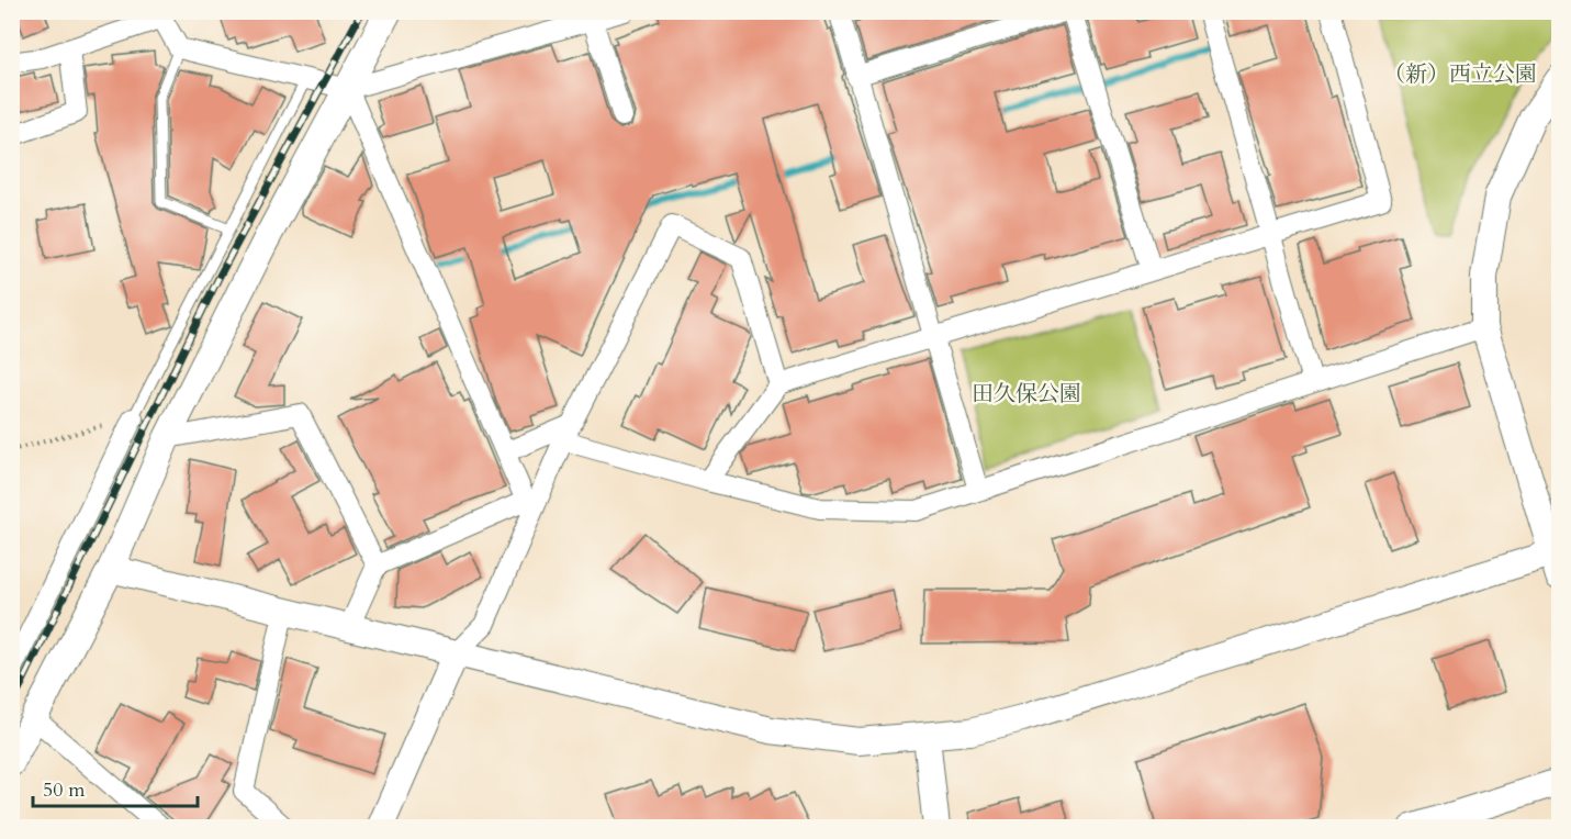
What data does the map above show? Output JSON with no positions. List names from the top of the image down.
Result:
{
  "parks": ["（新）西立公園", "田久保公園"],
  "scale_bar": "50 m"
}
